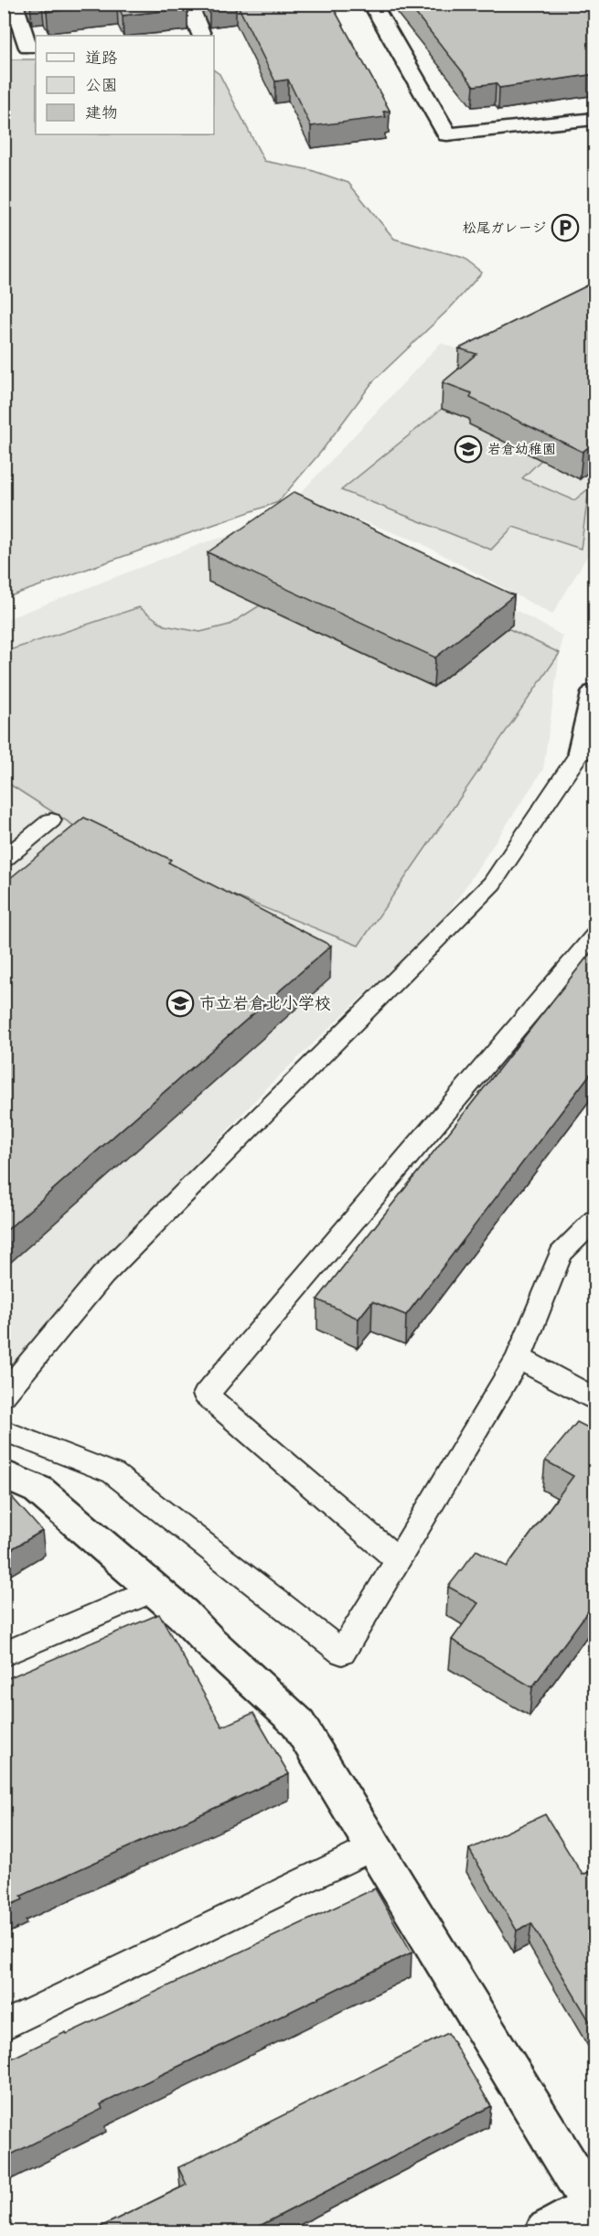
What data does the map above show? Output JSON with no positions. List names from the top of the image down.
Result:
{
  "places": {
    "parking": ["松尾ガレージ"],
    "school or university": ["岩倉幼稚園", "市立岩倉北小学校"]
  },
  "legend": ["道路", "公園", "建物"]
}
